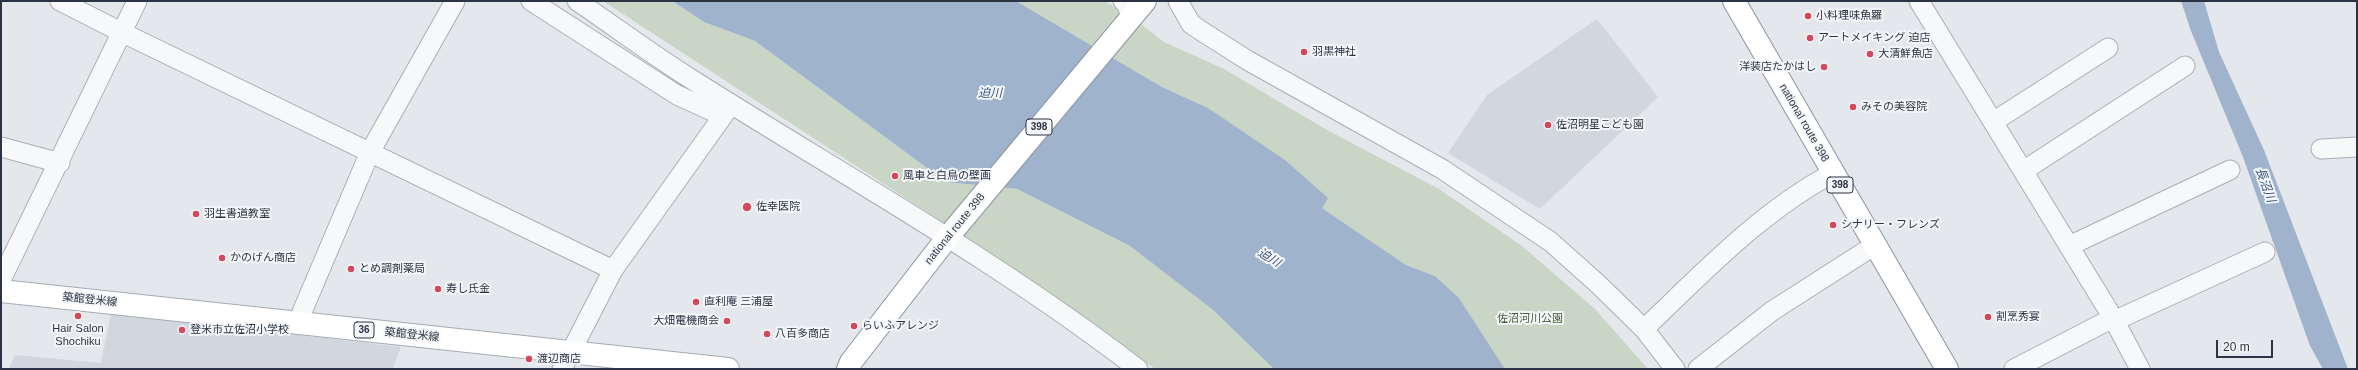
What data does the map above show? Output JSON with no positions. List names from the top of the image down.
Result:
{
  "streets": {
    "main road": [
      "national route 398",
      "398",
      "築館登米線",
      "36"
    ]
  },
  "water": ["迫川", "長沼川"],
  "parks": ["佐沼河川公園"],
  "places": [
    "小料理味魚羅",
    "アートメイキング 迫店",
    "羽黒神社",
    "大清鮮魚店",
    "洋装店たかはし",
    "みその美容院",
    "佐沼明星こども園",
    "風車と白鳥の壁画",
    "佐幸医院",
    "羽生書道教室",
    "シナリー・フレンズ",
    "かのげん商店",
    "とめ調剤薬局",
    "寿し氏金",
    "直利庵 三浦屋",
    "Hair Salon Shochiku",
    "割烹秀宴",
    "大畑電機商会",
    "らいふアレンジ",
    "登米市立佐沼小学校",
    "八百多商店",
    "渡辺商店"
  ],
  "scale_bar": "20 m"
}
